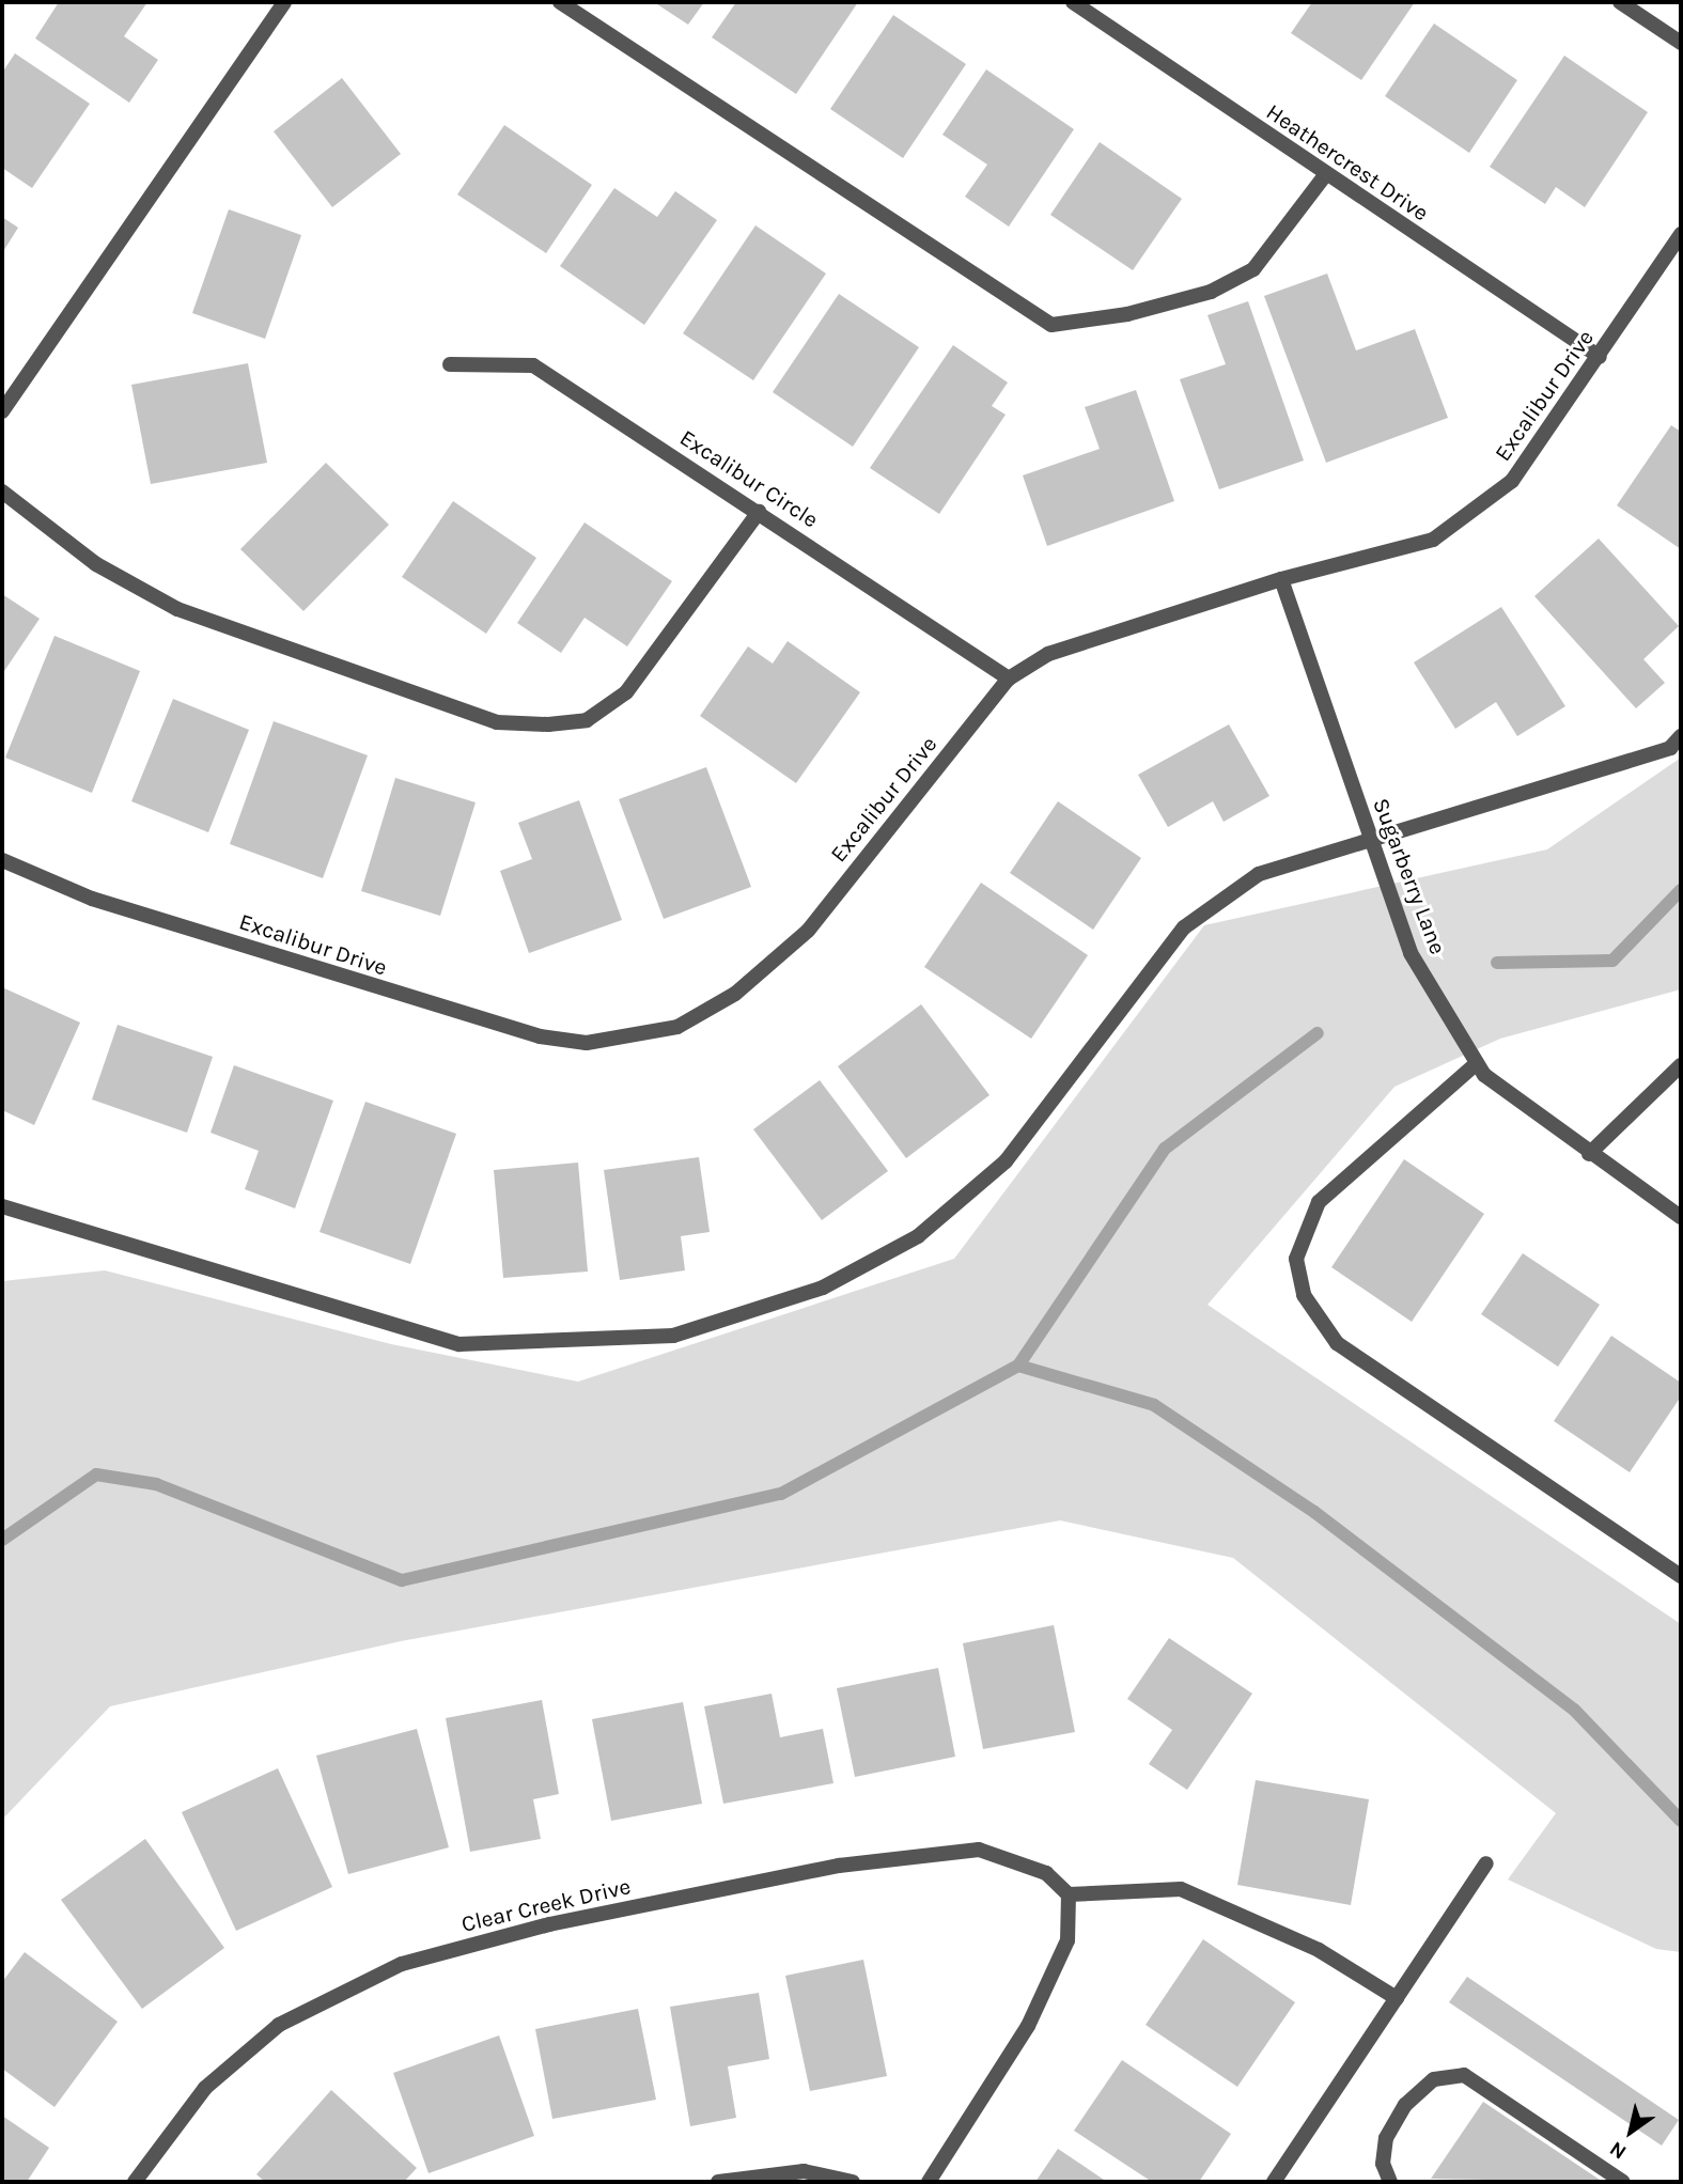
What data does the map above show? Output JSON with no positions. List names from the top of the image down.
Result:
{
  "streets": {
    "street": [
      "Heathercrest Drive",
      "Excalibur Drive",
      "Excalibur Circle",
      "Sugarberry Lane",
      "Clear Creek Drive"
    ]
  },
  "crossings": [
    ["Heathercrest Drive", "Excalibur Drive"],
    ["Excalibur Drive", "Excalibur Circle"],
    ["Excalibur Drive", "Sugarberry Lane"]
  ],
  "north": "bottom left"
}
